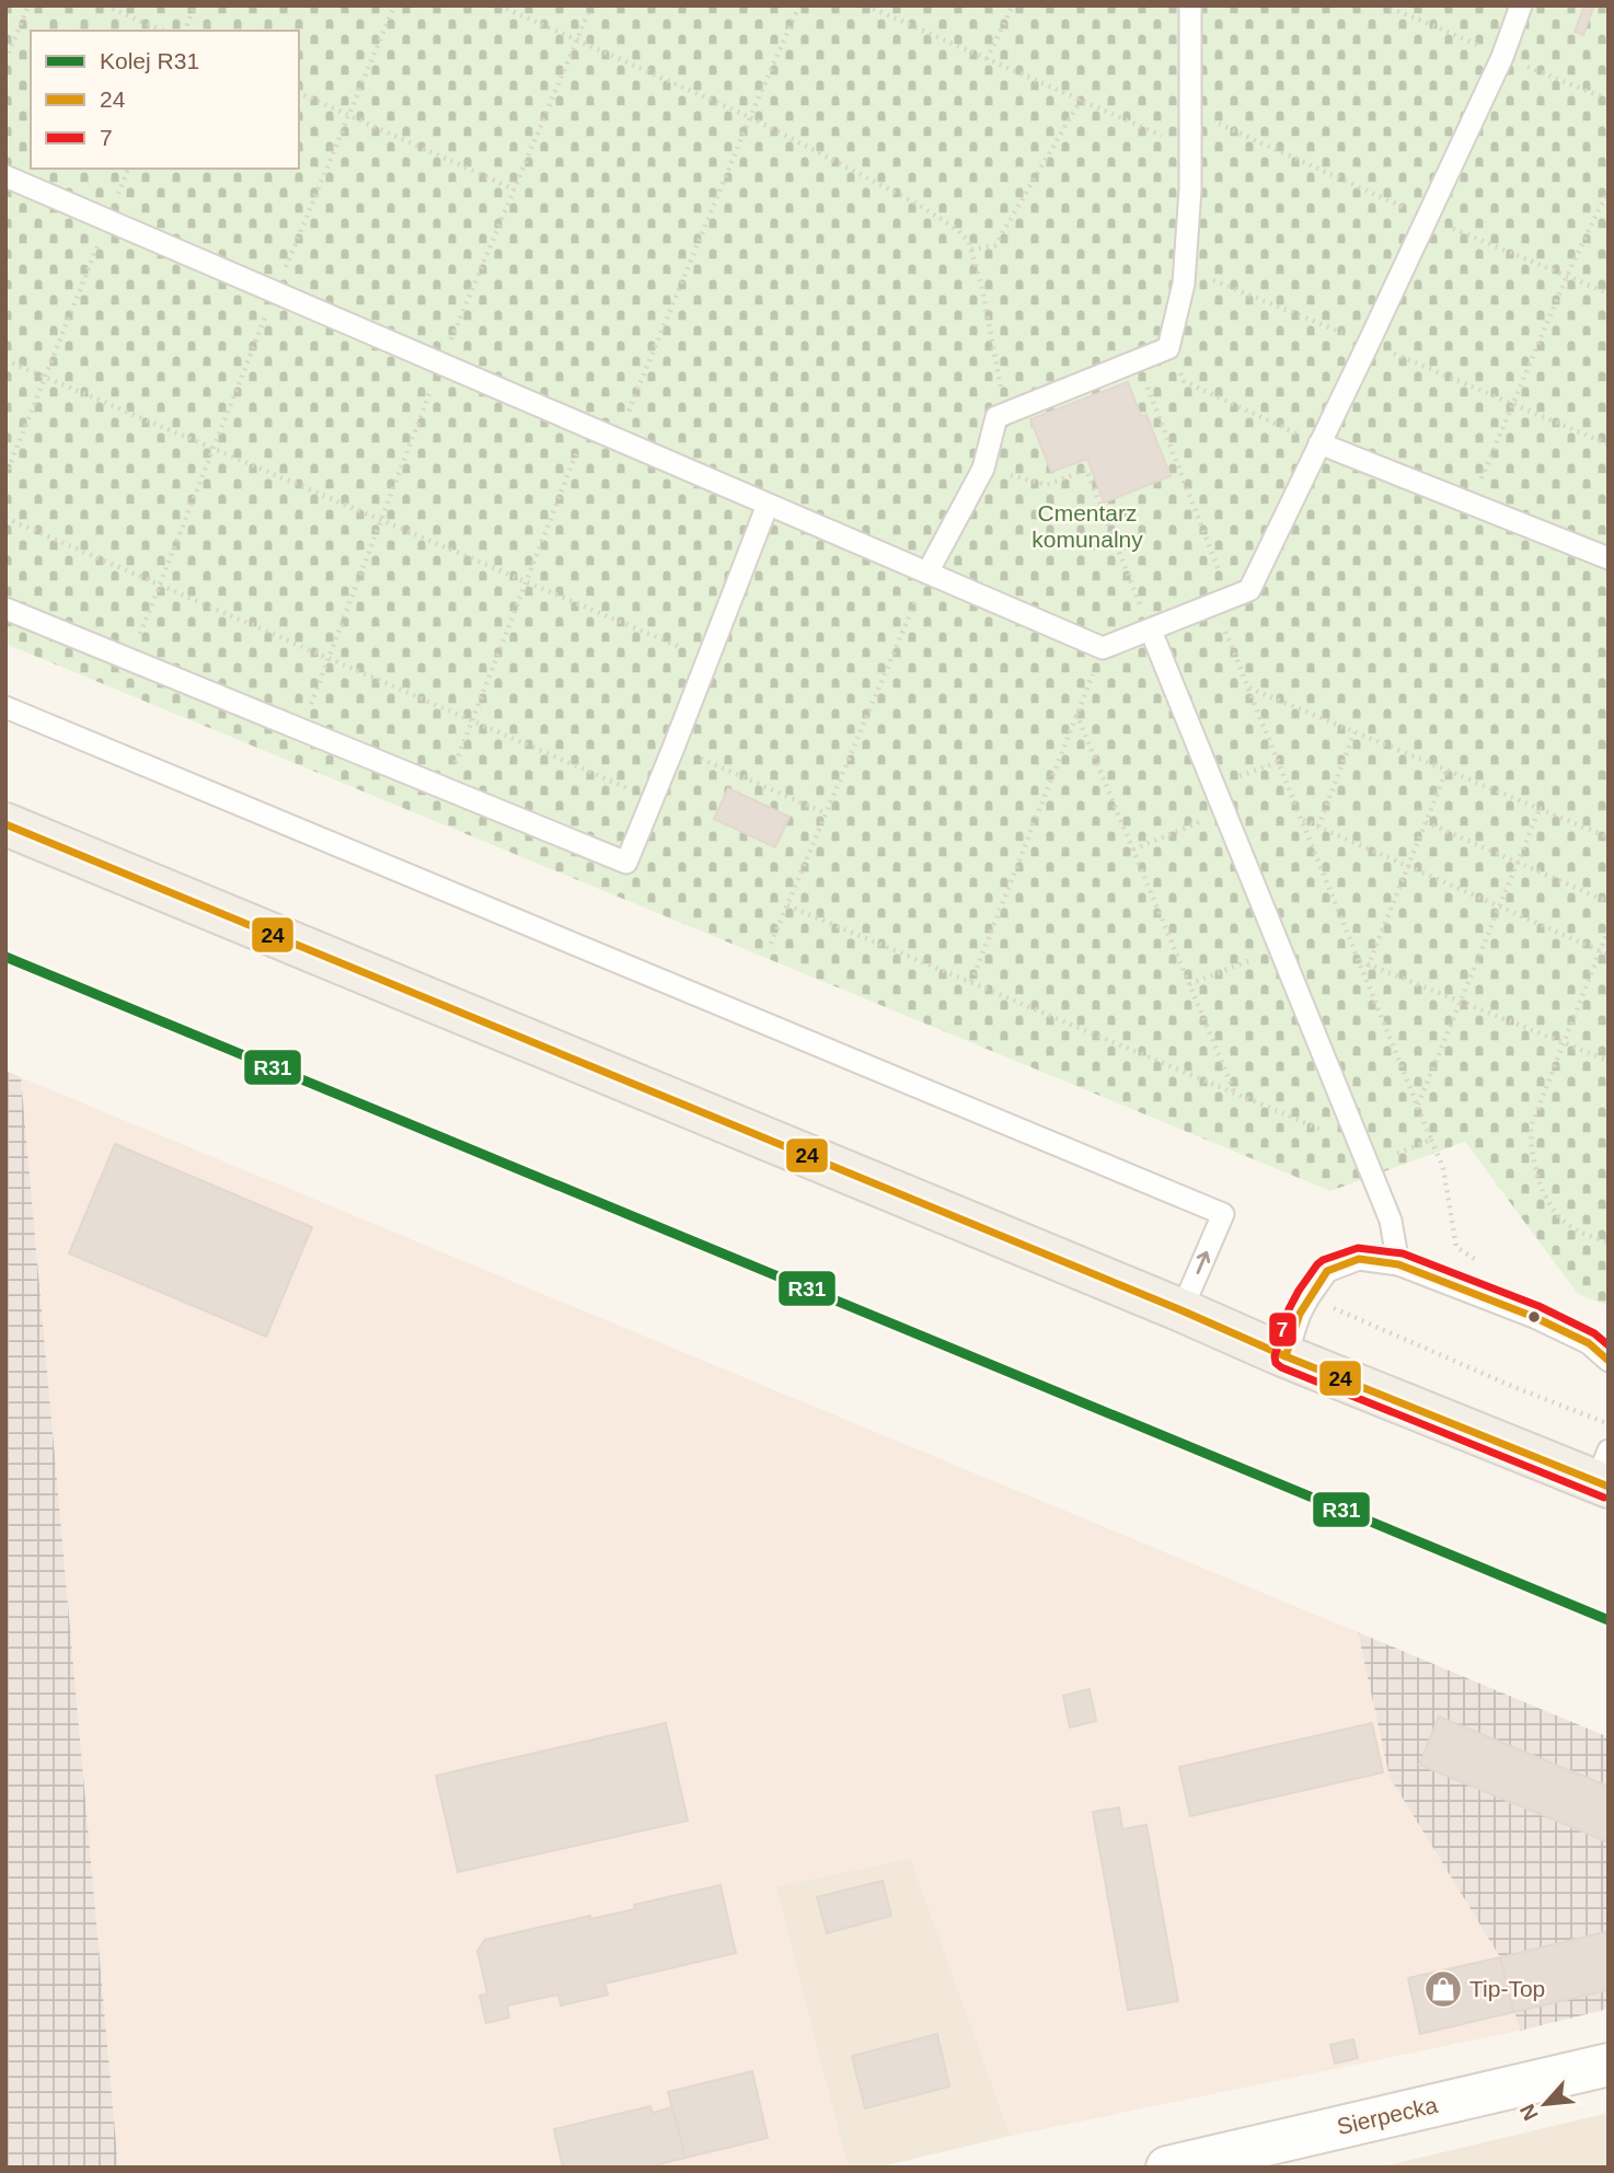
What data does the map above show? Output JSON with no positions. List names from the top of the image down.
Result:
{
  "streets": {
    "street": ["Sierpecka"]
  },
  "parks": ["Cmentarz komunalny"],
  "places": {
    "shop": ["Tip-Top"]
  },
  "lines": ["transit line 24", "rail line R31", "transit line 7"],
  "legend": ["Kolej R31", "24", "7"],
  "north": "bottom left"
}
